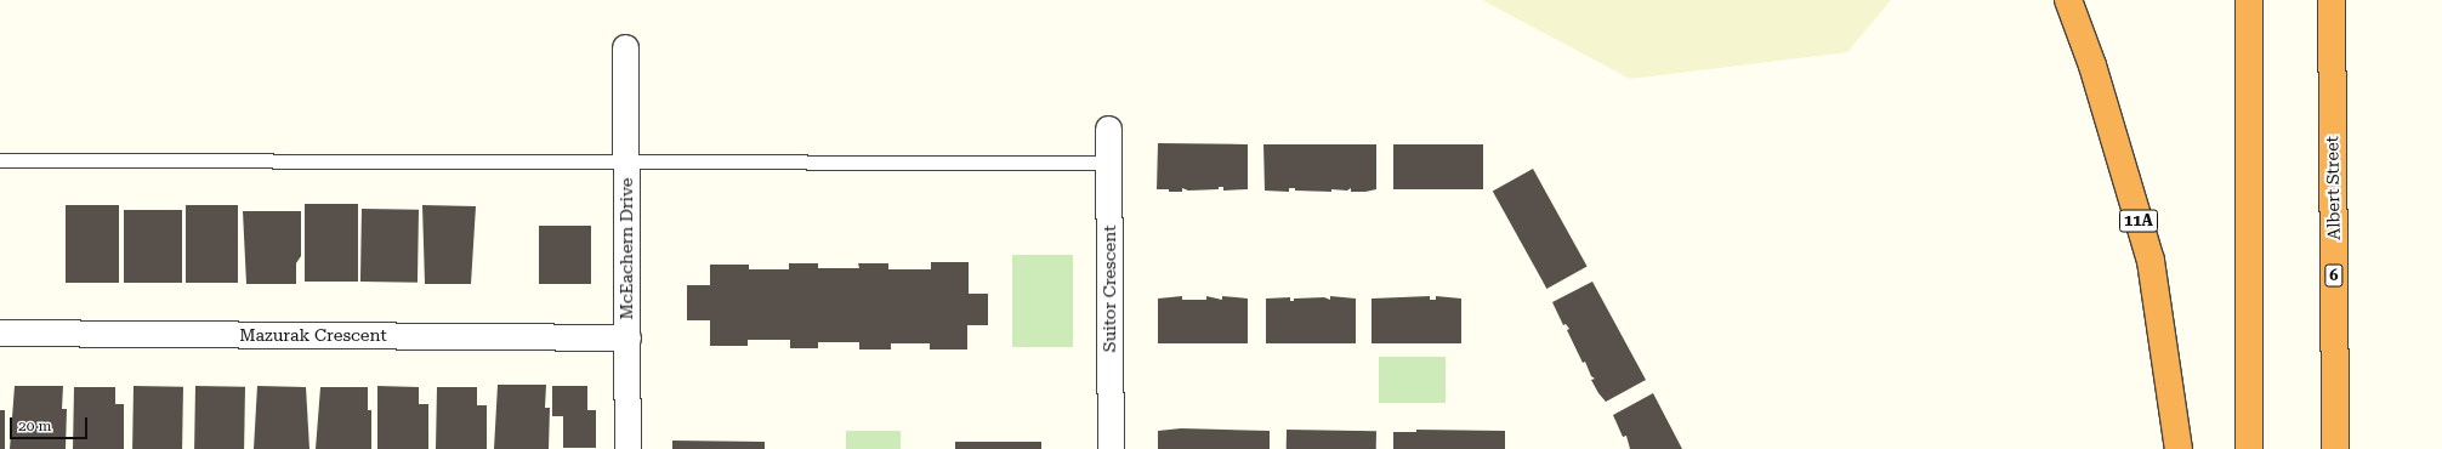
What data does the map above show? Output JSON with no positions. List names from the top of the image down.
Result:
{
  "streets": {
    "highway": ["Albert Street", "11A", "6"],
    "street": ["McEachern Drive", "Suitor Crescent", "Mazurak Crescent"]
  },
  "crossings": [
    ["McEachern Drive", "Mazurak Crescent"]
  ],
  "scale_bar": "20 m"
}
